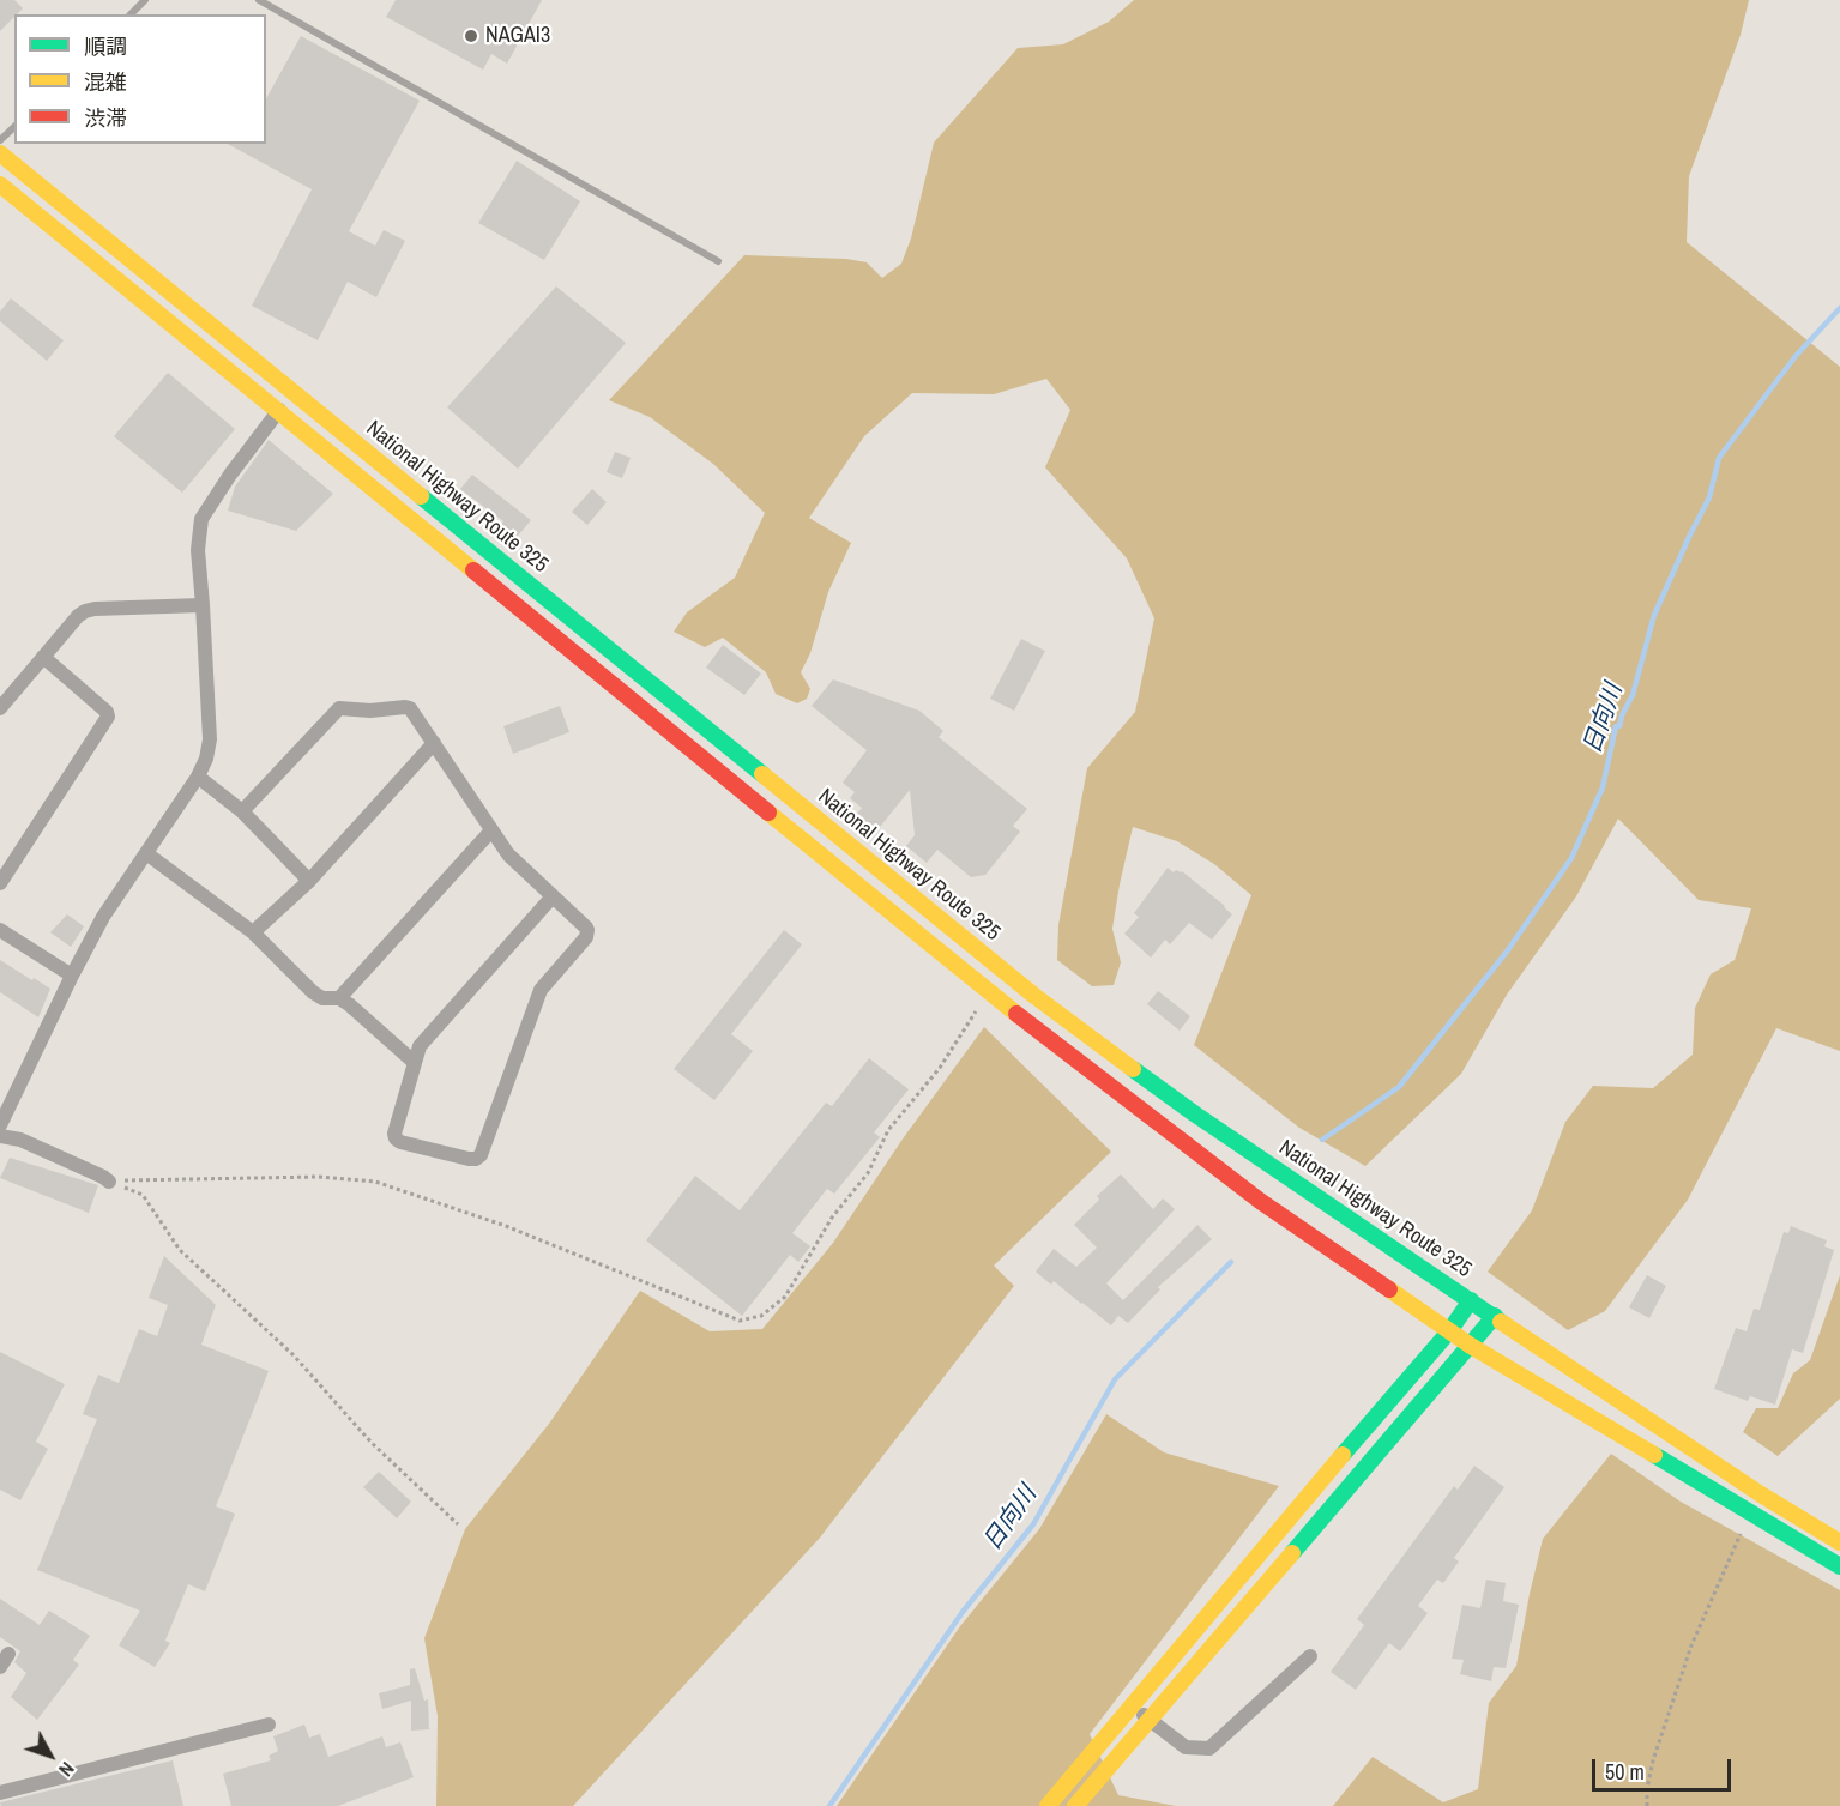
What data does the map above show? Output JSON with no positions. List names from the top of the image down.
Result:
{
  "streets": {
    "main road": ["National Highway Route 325"]
  },
  "water": ["日向川"],
  "places": ["NAGAI3"],
  "legend": ["順調", "混雑", "渋滞"],
  "scale_bar": "50 m",
  "north": "bottom right"
}
